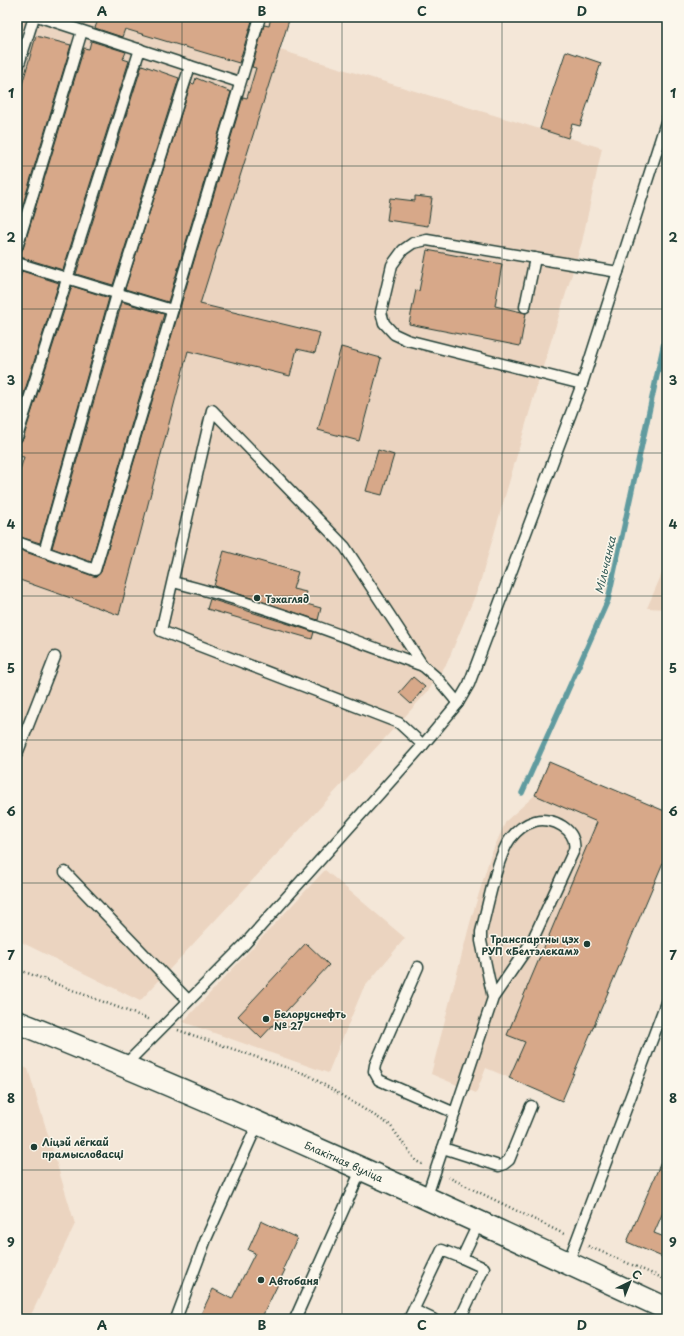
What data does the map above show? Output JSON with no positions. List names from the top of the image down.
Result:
{
  "streets": {
    "street": ["Блакітная вуліца"]
  },
  "water": ["Мільчанка"],
  "places": [
    "Тэхагляд",
    "Транспартны цэх РУП «Белтэлекам»",
    "Белоруснефть № 27",
    "Ліцэй лёгкай прамысловасці",
    "Автобаня"
  ],
  "north": "top right",
  "grid": {
    "columns": [
      "A",
      "B",
      "C",
      "D"
    ],
    "rows": [
      "1",
      "2",
      "3",
      "4",
      "5",
      "6",
      "7",
      "8",
      "9"
    ]
  }
}
